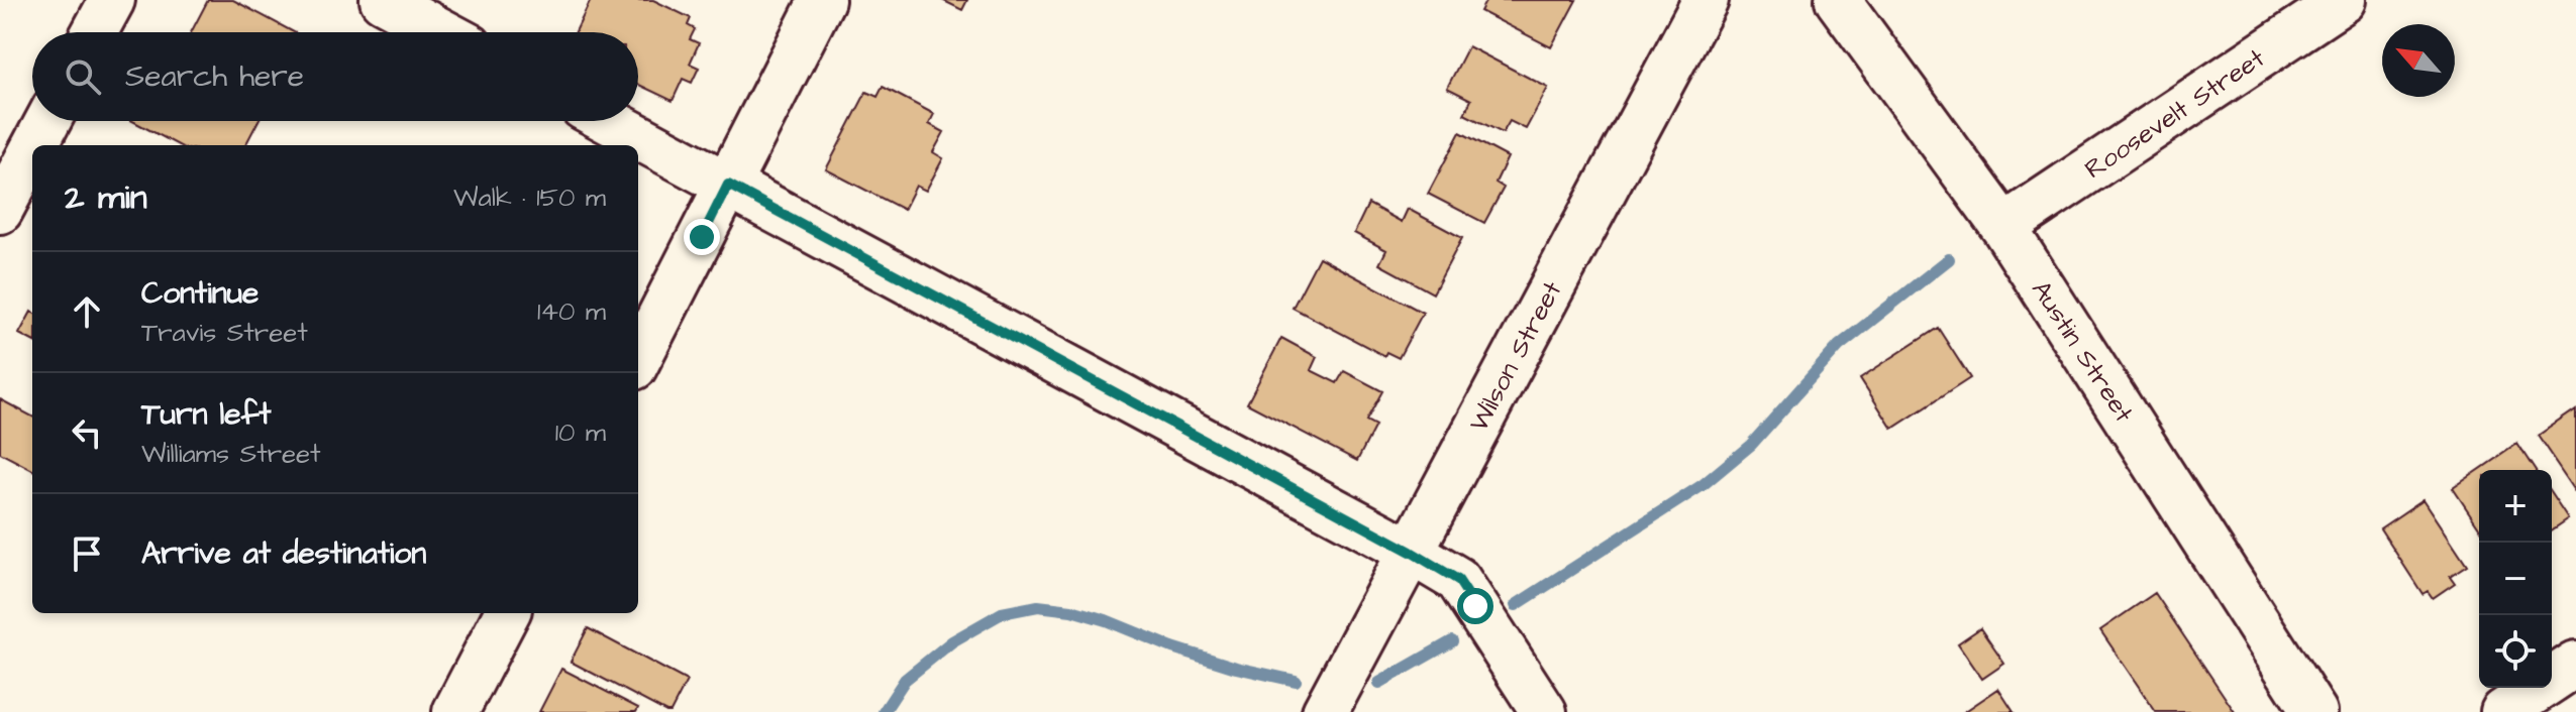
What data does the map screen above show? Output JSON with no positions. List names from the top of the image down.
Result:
{
  "streets": {
    "street": ["Roosevelt Street", "Austin Street", "Wilson Street"]
  },
  "crossings": [
    ["Roosevelt Street", "Austin Street"]
  ],
  "north": "top left",
  "page": {
    "search": "Search here",
    "heading": ["2 min", "Walk · 150 m"],
    "list": [
      ["Continue", "Travis Street", "140 m"],
      ["Turn left", "Williams Street", "10 m"],
      "Arrive at destination"
    ],
    "map_buttons": ["+", "−"]
  }
}
